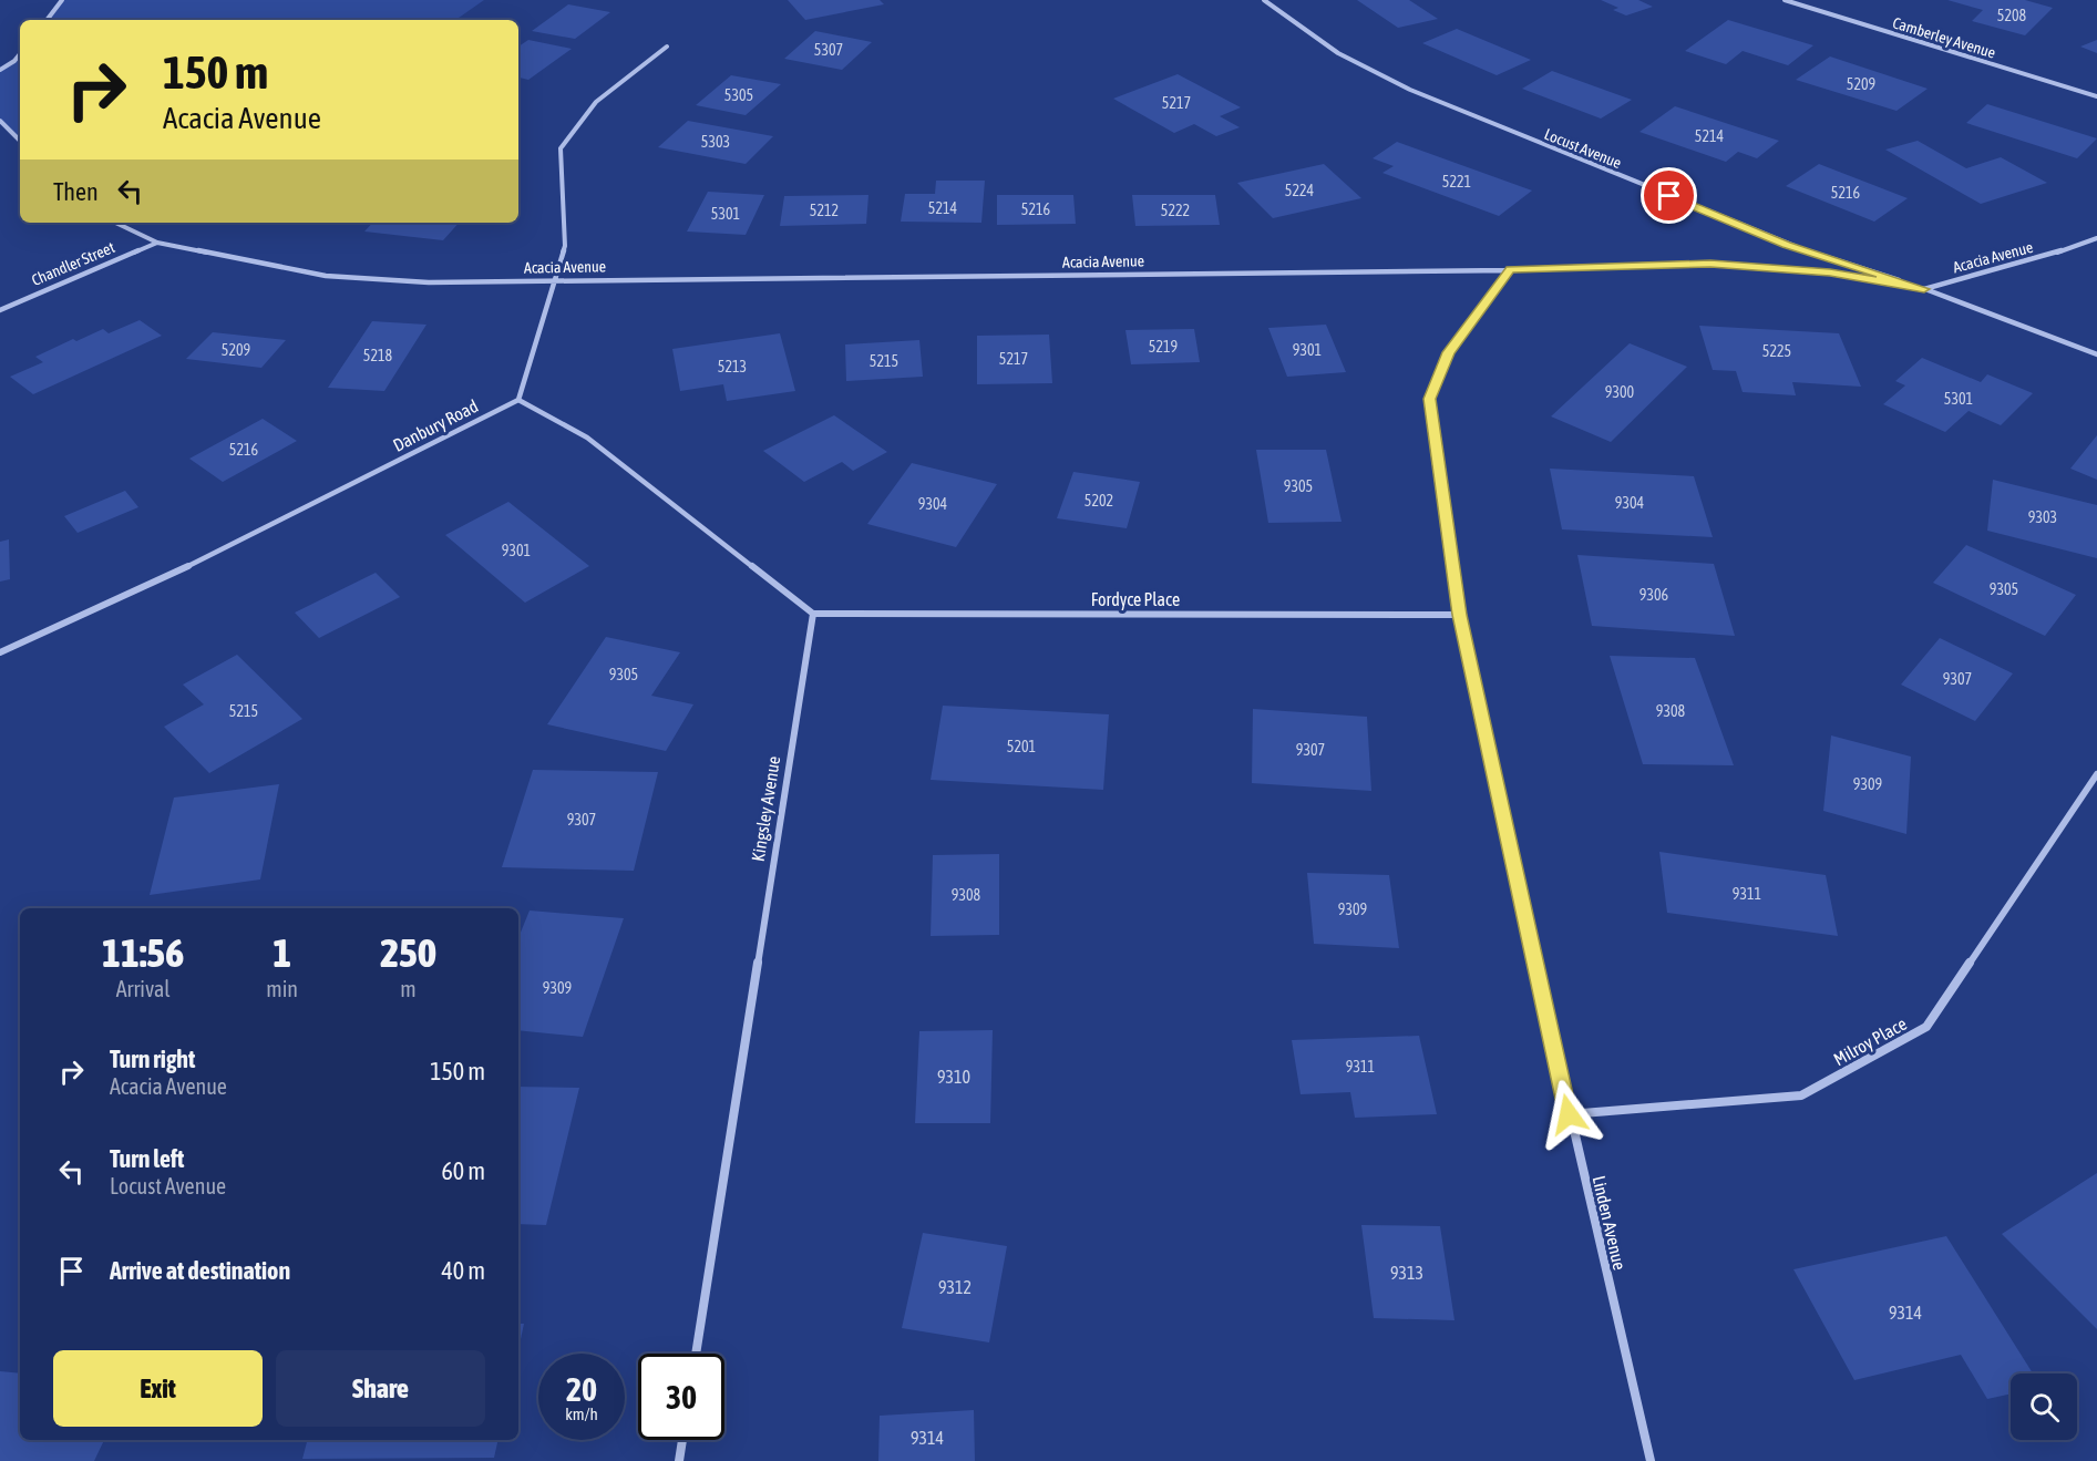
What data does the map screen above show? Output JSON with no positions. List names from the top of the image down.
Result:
{
  "streets": {
    "street": [
      "Camberley Avenue",
      "Locust Avenue",
      "Acacia Avenue",
      "Chandler Street",
      "Danbury Road",
      "Fordyce Place",
      "Kingsley Avenue",
      "Milroy Place",
      "Linden Avenue"
    ]
  },
  "crossings": [
    ["Locust Avenue", "Acacia Avenue"],
    ["Acacia Avenue", "Chandler Street"],
    ["Acacia Avenue", "Linden Avenue"],
    ["Fordyce Place", "Kingsley Avenue"],
    ["Fordyce Place", "Linden Avenue"],
    ["Milroy Place", "Linden Avenue"]
  ],
  "house_numbers": [
    "5208",
    "5307",
    "5209",
    "5305",
    "5217",
    "5214",
    "5303",
    "5221",
    "5224",
    "5216",
    "5214",
    "5216",
    "5212",
    "5222",
    "5301",
    "5219",
    "5209",
    "9301",
    "5225",
    "5218",
    "5217",
    "5215",
    "5213",
    "9300",
    "5301",
    "5216",
    "9305",
    "5202",
    "9304",
    "9304",
    "9303",
    "9301",
    "9305",
    "9306",
    "9305",
    "9307",
    "5215",
    "9308",
    "5201",
    "9307",
    "9309",
    "9307",
    "9311",
    "9308",
    "9309",
    "9309",
    "9311",
    "9310",
    "9313",
    "9312",
    "9314",
    "9314"
  ],
  "page": {
    "turn": ["150 m", "Acacia Avenue"],
    "then": "Then",
    "eta": [
      "11:56",
      "Arrival",
      "1",
      "min",
      "250",
      "m"
    ],
    "list": [
      {
        "name": "Turn right",
        "note": "Acacia Avenue",
        "value": "150 m"
      },
      {
        "name": "Turn left",
        "note": "Locust Avenue",
        "value": "60 m"
      },
      {
        "name": "Arrive at destination",
        "value": "40 m"
      }
    ],
    "buttons": ["Exit", "Share"],
    "speed": "20 km/h",
    "limit": "30"
  }
}
